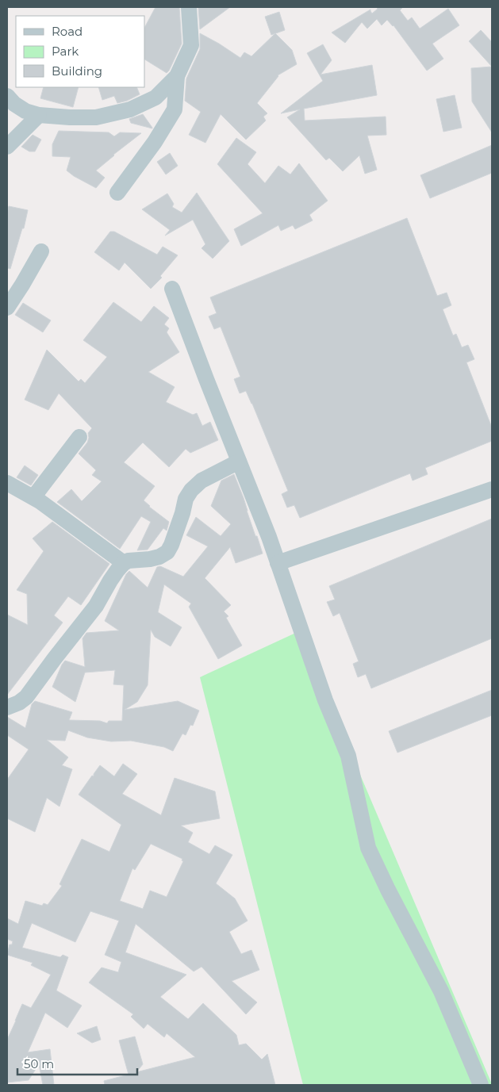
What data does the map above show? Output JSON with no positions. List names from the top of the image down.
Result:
{
  "legend": ["Road", "Park", "Building"],
  "scale_bar": "50 m"
}
